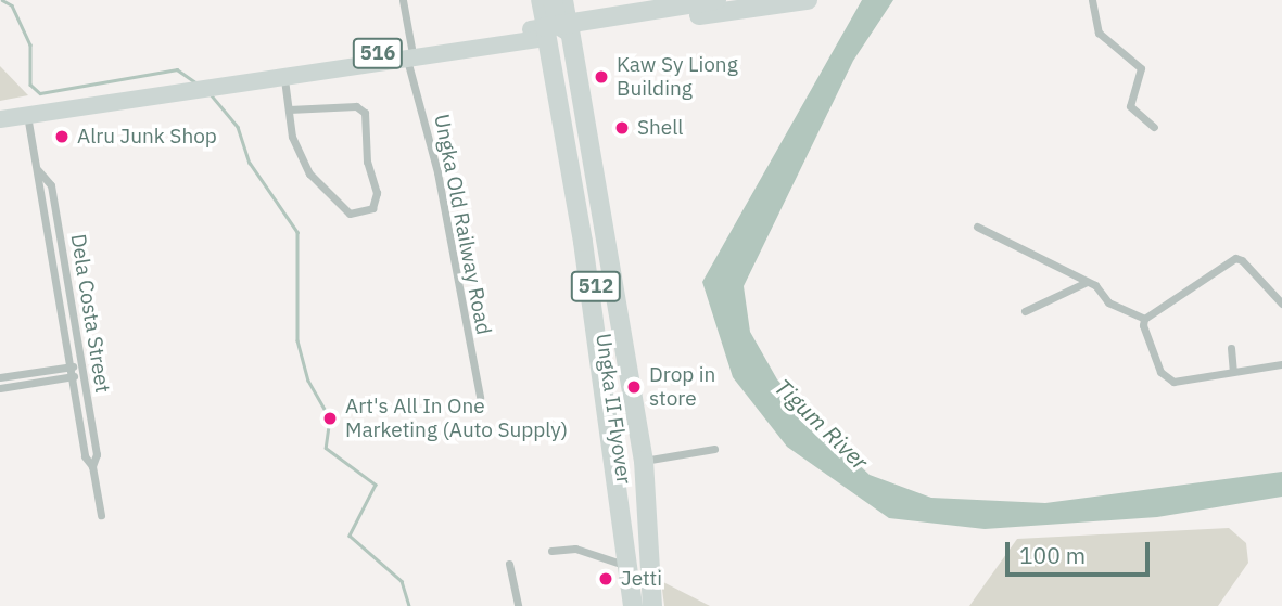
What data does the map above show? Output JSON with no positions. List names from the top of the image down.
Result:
{
  "streets": {
    "highway": ["516", "512"],
    "main road": ["Ungka II Flyover"],
    "street": ["Ungka Old Railway Road", "Dela Costa Street"]
  },
  "crossings": [
    ["516", "Ungka Old Railway Road"],
    ["516", "512"],
    ["516", "Dela Costa Street"],
    ["516", "Ungka II Flyover"],
    ["512", "Ungka II Flyover"]
  ],
  "water": ["Tigum River"],
  "places": [
    "Kaw Sy Liong Building",
    "Shell",
    "Alru Junk Shop",
    "Drop in store",
    "Art's All In One Marketing (Auto Supply)",
    "Jetti"
  ],
  "scale_bar": "100 m"
}
